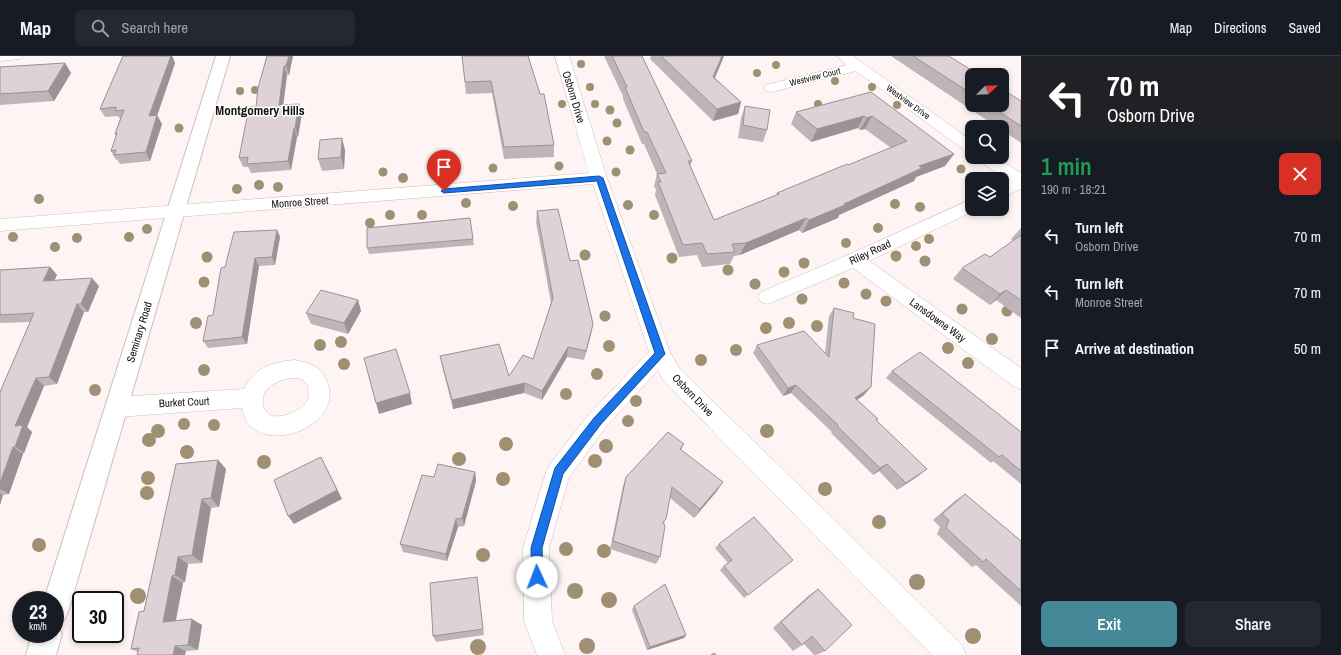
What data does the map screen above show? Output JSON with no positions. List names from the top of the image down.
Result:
{
  "streets": {
    "main road": ["Seminary Road"],
    "street": [
      "Westview Court",
      "Osborn Drive",
      "Westview Drive",
      "Monroe Street",
      "Riley Road",
      "Lansdowne Way",
      "Burket Court"
    ]
  },
  "crossings": [
    ["Westview Court", "Westview Drive"],
    ["Osborn Drive", "Monroe Street"],
    ["Monroe Street", "Seminary Road"],
    ["Riley Road", "Lansdowne Way"],
    ["Seminary Road", "Burket Court"]
  ],
  "districts": ["Montgomery Hills"],
  "north": "top right",
  "page": {
    "header": "Map",
    "search": "Search here",
    "nav": ["Map", "Directions", "Saved"],
    "turn": ["70 m", "Osborn Drive"],
    "heading": ["1 min", "190 m · 18:21"],
    "list": [
      {
        "name": "Turn left",
        "note": "Osborn Drive",
        "value": "70 m"
      },
      {
        "name": "Turn left",
        "note": "Monroe Street",
        "value": "70 m"
      },
      {
        "name": "Arrive at destination",
        "value": "50 m"
      }
    ],
    "speed": "23 km/h",
    "limit": "30",
    "buttons": ["Exit", "Share"]
  }
}
